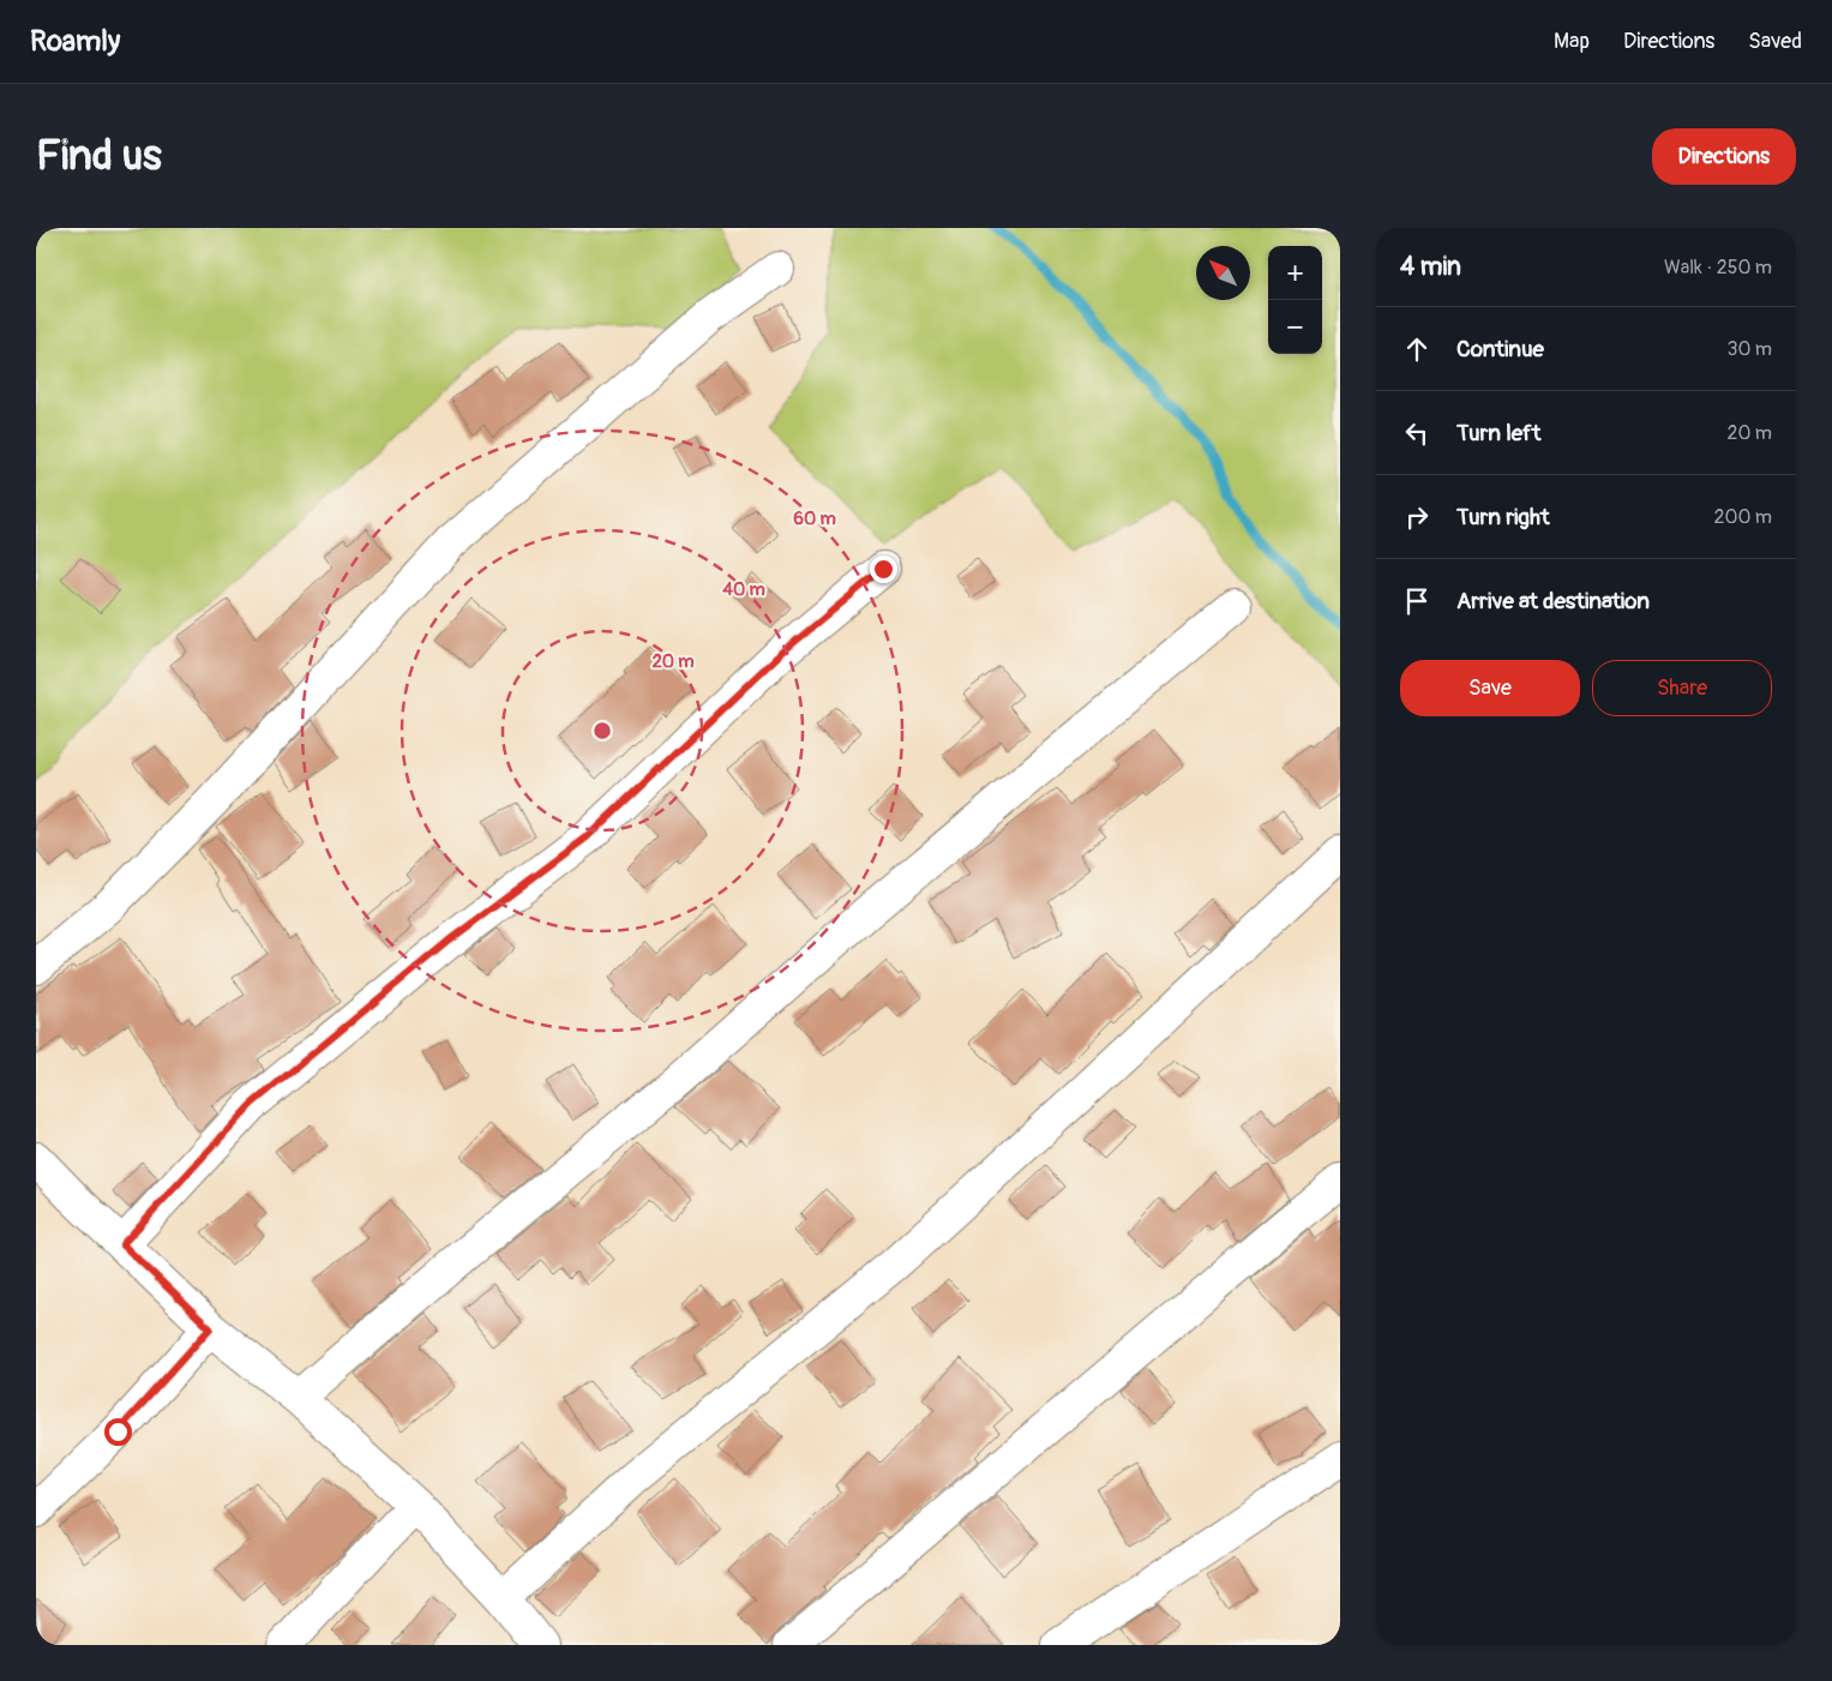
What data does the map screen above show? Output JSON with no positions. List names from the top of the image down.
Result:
{
  "north": "top left",
  "page": {
    "header": "Roamly",
    "nav": ["Map", "Directions", "Saved"],
    "buttons": [
      "Directions",
      ["Save", "Share"]
    ],
    "title": "Find us",
    "heading": ["4 min", "Walk · 250 m"],
    "map_buttons": ["+", "−"],
    "list": [
      ["Continue", "30 m"],
      ["Turn left", "20 m"],
      ["Turn right", "200 m"],
      "Arrive at destination"
    ]
  },
  "rings": ["60 m", "40 m", "20 m"]
}
